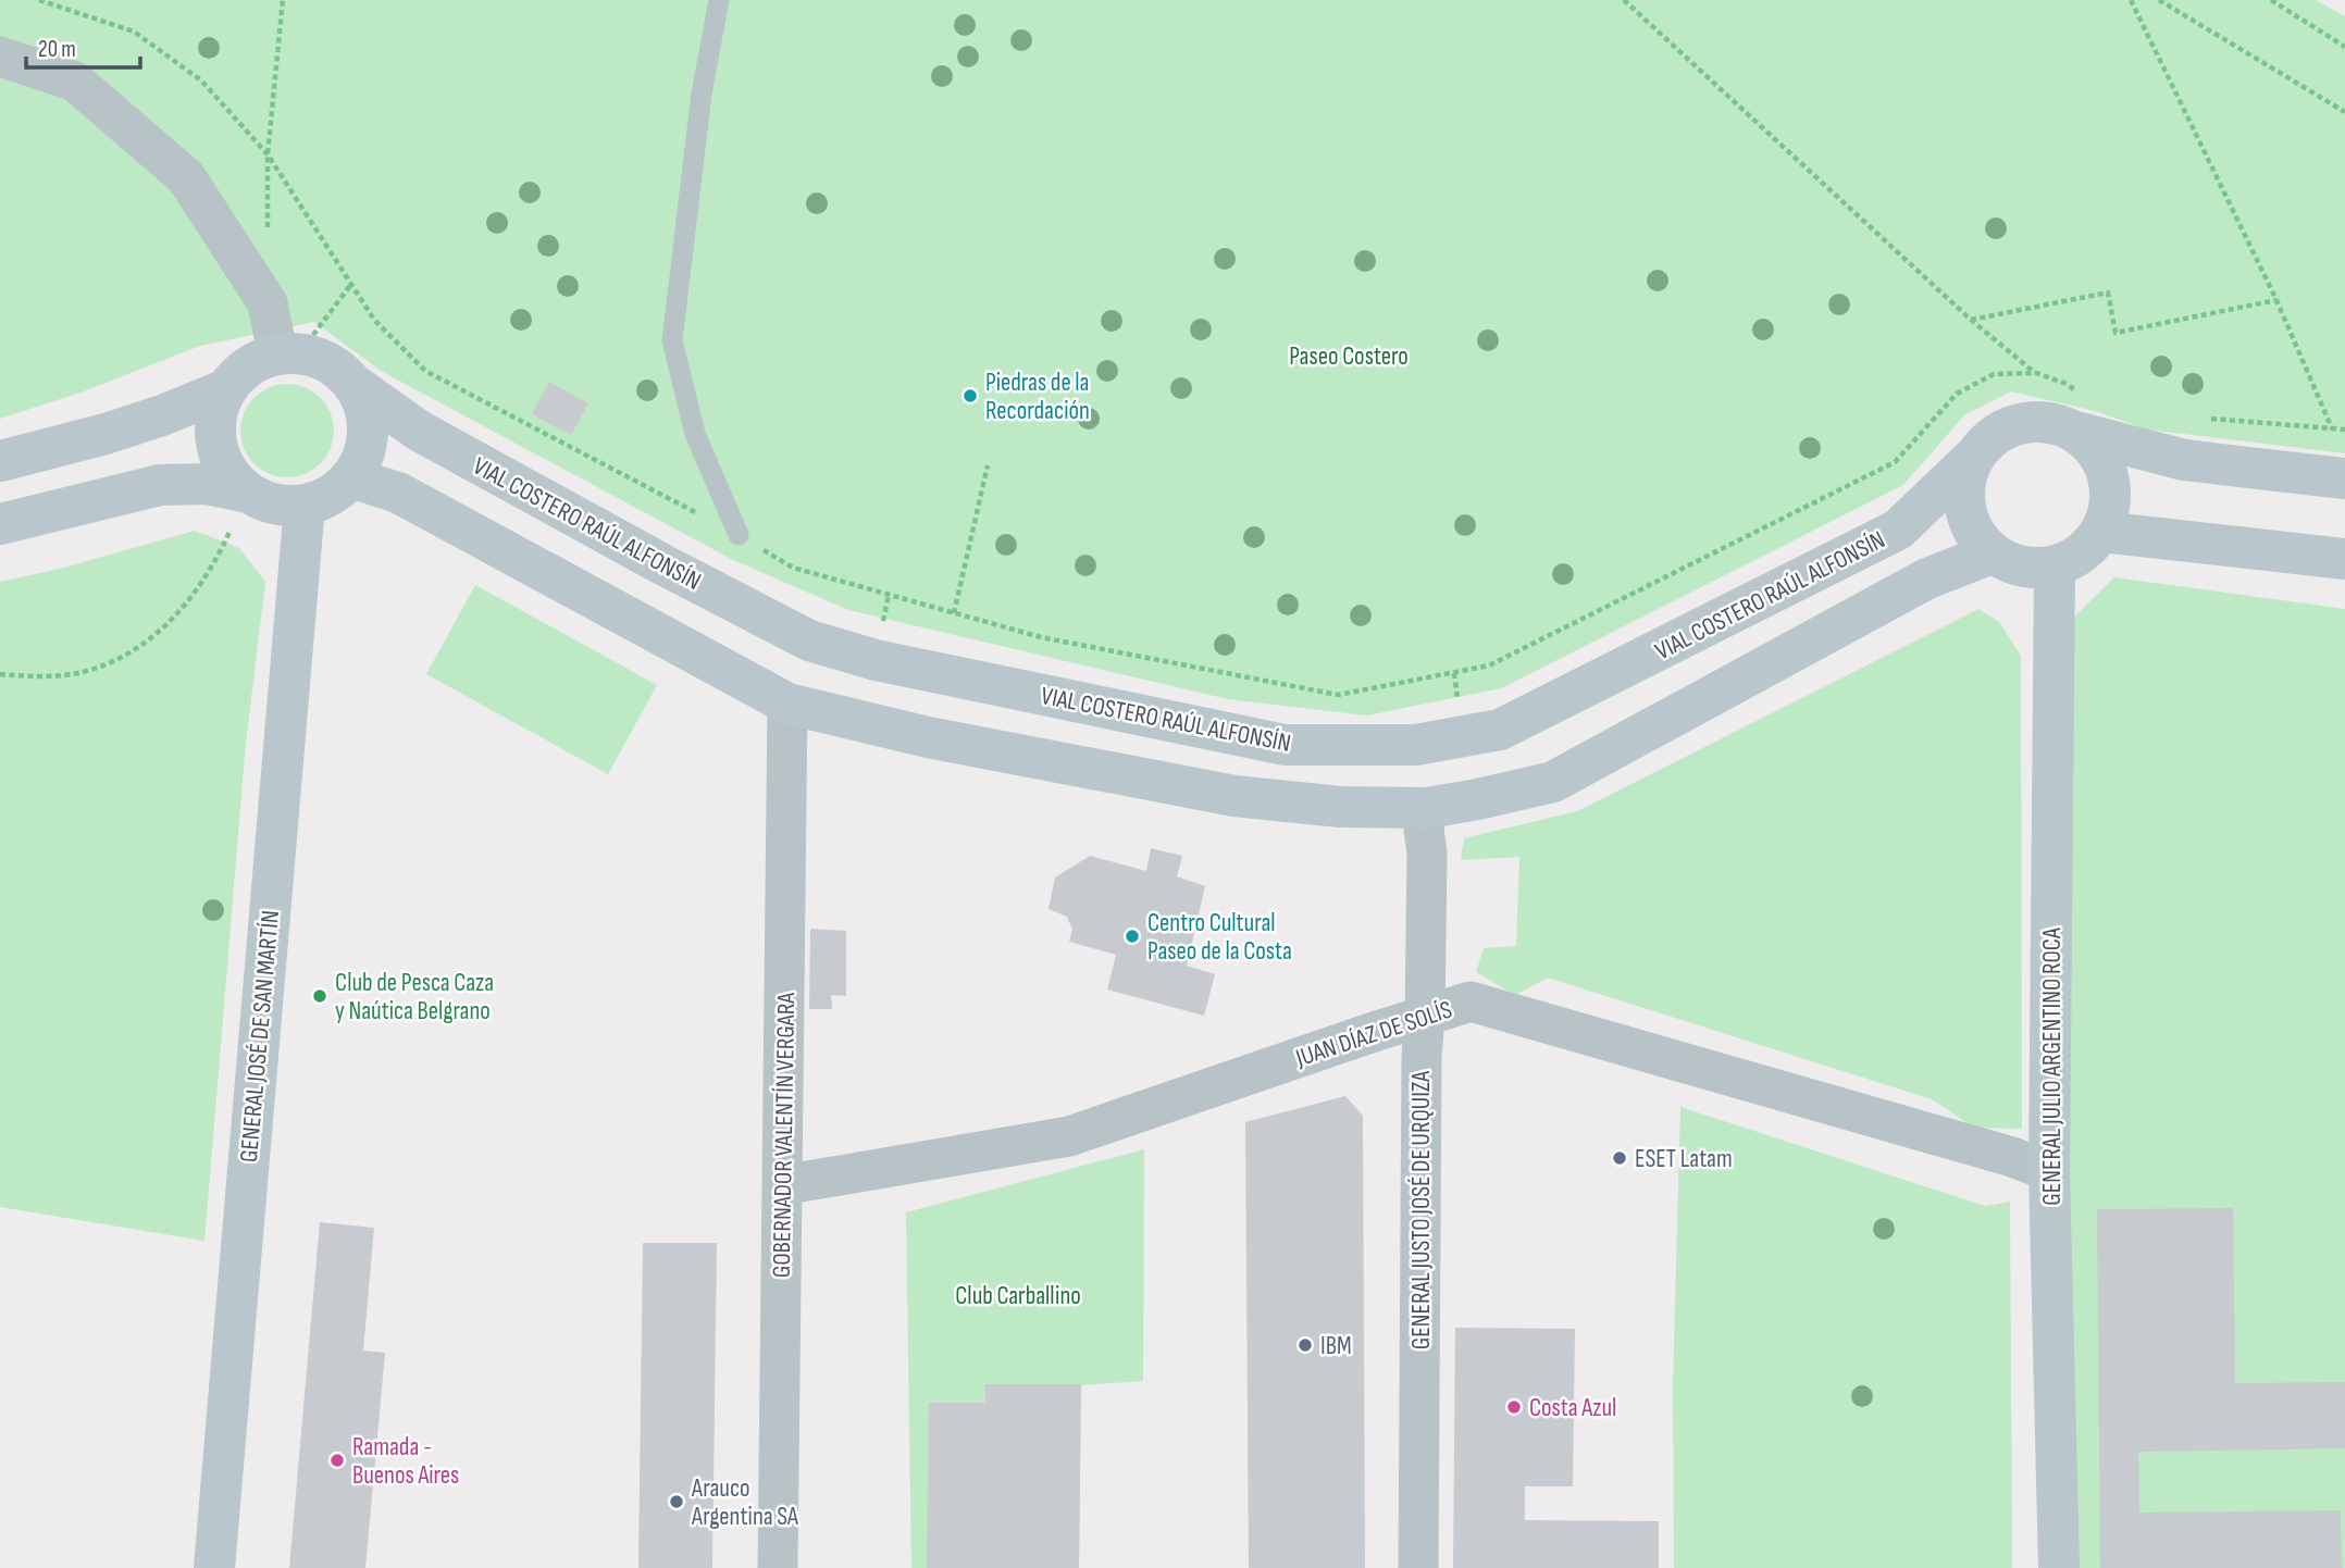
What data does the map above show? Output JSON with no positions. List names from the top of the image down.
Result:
{
  "streets": {
    "street": [
      "VIAL COSTERO RAÚL ALFONSÍN",
      "JUAN DÍAZ DE SOLÍS",
      "GENERAL JOSÉ DE SAN MARTÍN",
      "GENERAL JULIO ARGENTINO ROCA",
      "GOBERNADOR VALENTÍN VERGARA",
      "GENERAL JUSTO JOSÉ DE URQUIZA"
    ]
  },
  "crossings": [
    ["VIAL COSTERO RAÚL ALFONSÍN", "GENERAL JOSÉ DE SAN MARTÍN"],
    ["VIAL COSTERO RAÚL ALFONSÍN", "GENERAL JULIO ARGENTINO ROCA"],
    ["JUAN DÍAZ DE SOLÍS", "GENERAL JULIO ARGENTINO ROCA"],
    ["JUAN DÍAZ DE SOLÍS", "GOBERNADOR VALENTÍN VERGARA"],
    ["JUAN DÍAZ DE SOLÍS", "GENERAL JUSTO JOSÉ DE URQUIZA"]
  ],
  "parks": ["Paseo Costero", "Club Carballino"],
  "places": [
    "Piedras de la Recordación",
    "Centro Cultural Paseo de la Costa",
    "Club de Pesca Caza y Naútica Belgrano",
    "ESET Latam",
    "IBM",
    "Costa Azul",
    "Ramada - Buenos Aires",
    "Arauco Argentina SA"
  ],
  "scale_bar": "20 m"
}
